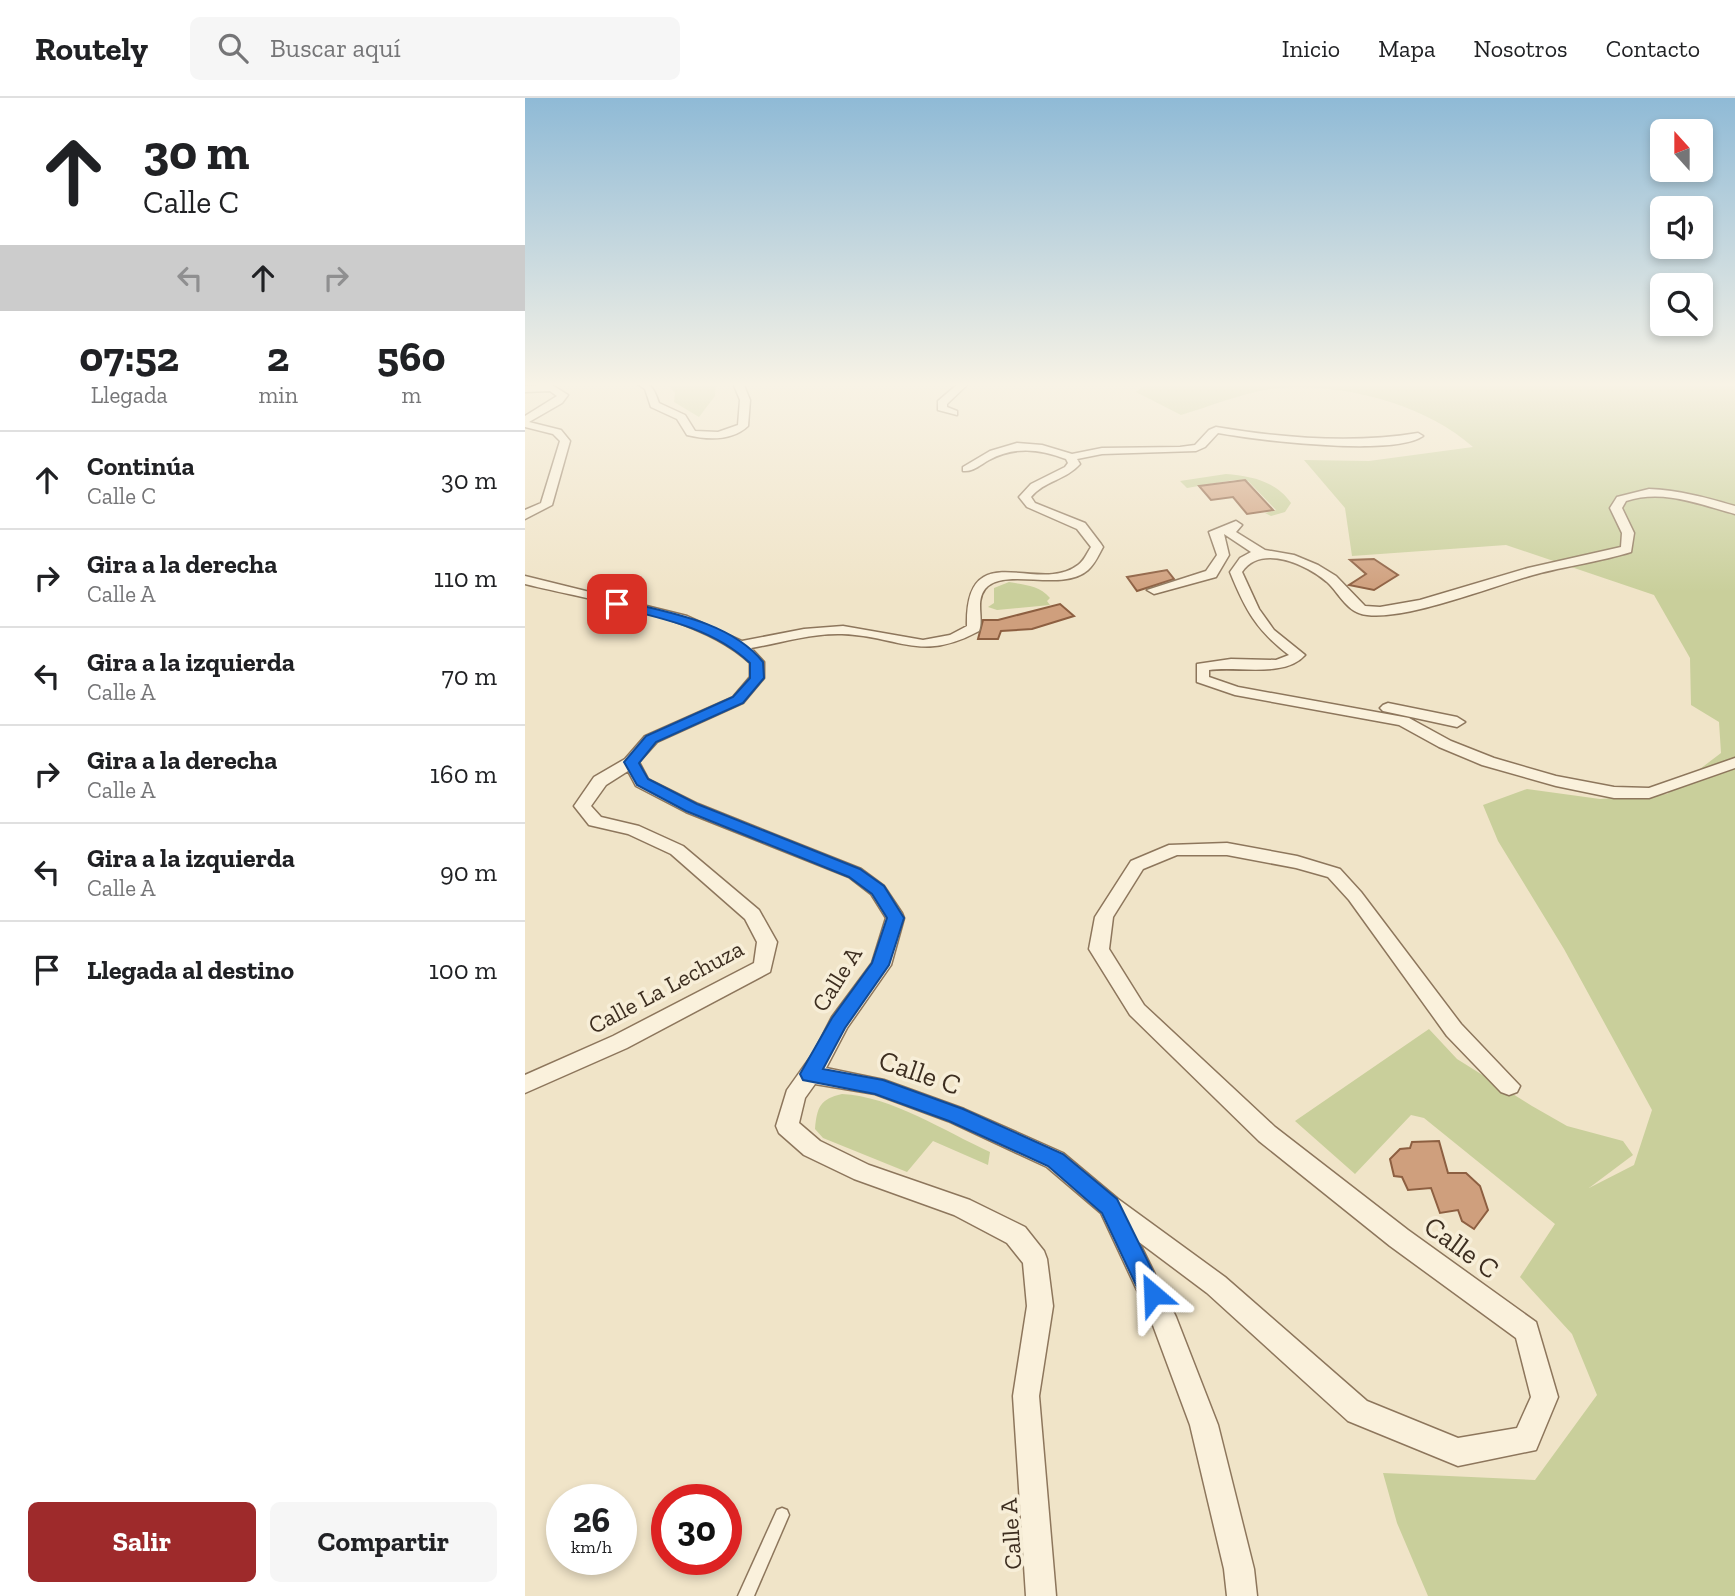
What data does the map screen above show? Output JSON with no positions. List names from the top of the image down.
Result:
{
  "streets": {
    "street": ["Calle A", "Calle La Lechuza", "Calle C"]
  },
  "crossings": [
    ["Calle A", "Calle La Lechuza"],
    ["Calle A", "Calle C"]
  ],
  "north": "top",
  "page": {
    "header": "Routely",
    "search": "Buscar aquí",
    "nav": [
      "Inicio",
      "Mapa",
      "Nosotros",
      "Contacto"
    ],
    "turn": ["30 m", "Calle C"],
    "eta": [
      "07:52",
      "Llegada",
      "2",
      "min",
      "560",
      "m"
    ],
    "list": [
      {
        "name": "Continúa",
        "note": "Calle C",
        "value": "30 m"
      },
      {
        "name": "Gira a la derecha",
        "note": "Calle A",
        "value": "110 m"
      },
      {
        "name": "Gira a la izquierda",
        "note": "Calle A",
        "value": "70 m"
      },
      {
        "name": "Gira a la derecha",
        "note": "Calle A",
        "value": "160 m"
      },
      {
        "name": "Gira a la izquierda",
        "note": "Calle A",
        "value": "90 m"
      },
      {
        "name": "Llegada al destino",
        "value": "100 m"
      }
    ],
    "speed": "26 km/h",
    "limit": "30",
    "buttons": ["Salir", "Compartir"]
  }
}
